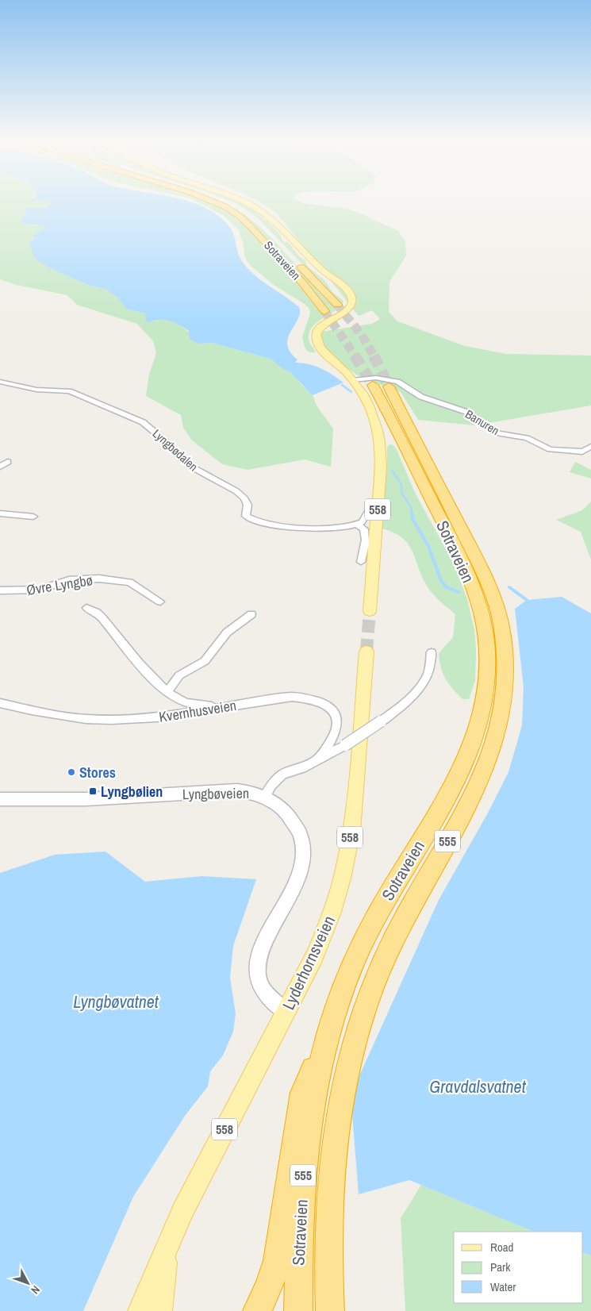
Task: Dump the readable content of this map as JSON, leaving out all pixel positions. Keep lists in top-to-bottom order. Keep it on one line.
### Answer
{"streets":{"highway":["Sotraveien","555"],"main road":["558","Lyderhornsveien"],"street":["Banuren","Lyngbødalen","Øvre Lyngbø","Kvernhusveien","Lyngbøveien"]},"crossings":[["Sotraveien","555"],["Banuren","558"],["Kvernhusveien","Lyngbøveien"],["Lyngbøveien","Lyderhornsveien"]],"water":["Lyngbøvatnet","Gravdalsvatnet"],"places":{"other":["Stores"],"transit":["Lyngbølien"]},"legend":["Road","Park","Water"],"north":"bottom right"}
